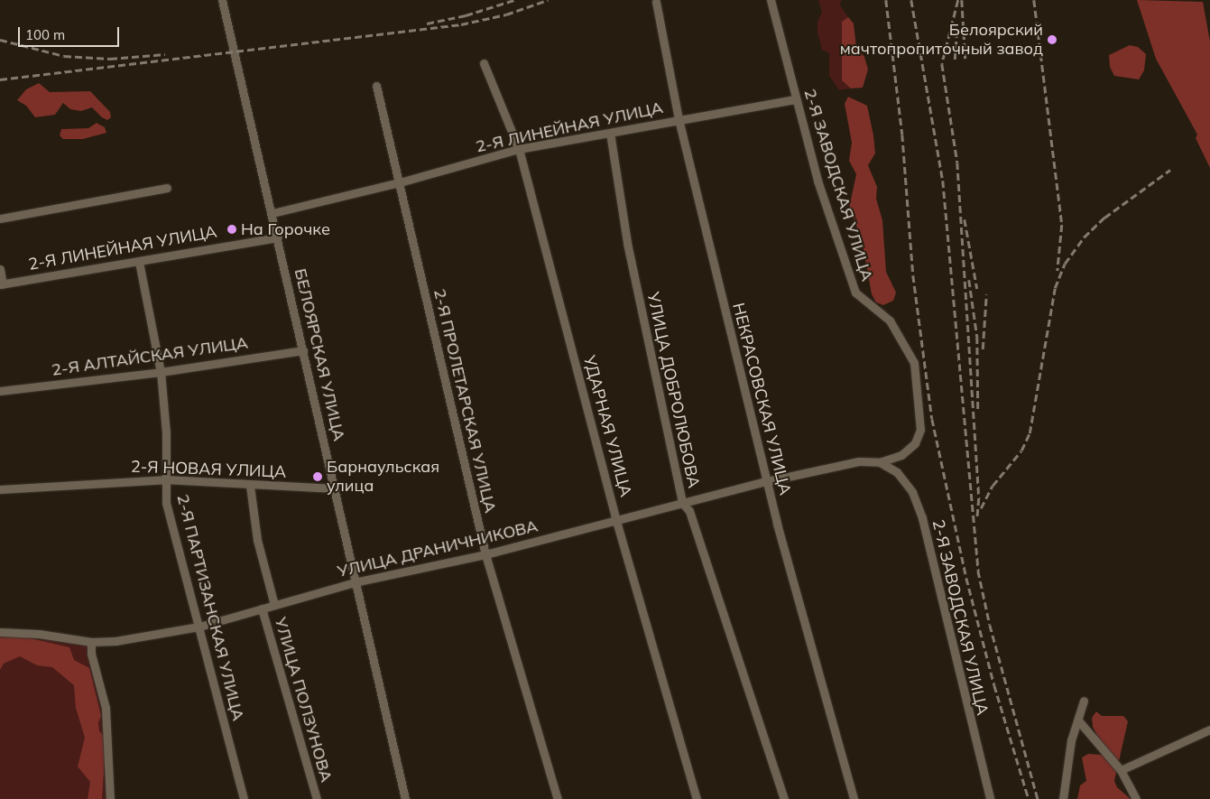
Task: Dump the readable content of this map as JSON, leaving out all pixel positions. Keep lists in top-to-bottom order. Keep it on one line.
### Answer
{"streets":{"street":["2-Я ЛИНЕЙНАЯ УЛИЦА","2-Я ЗАВОДСКАЯ УЛИЦА","БЕЛОЯРСКАЯ УЛИЦА","2-Я АЛТАЙСКАЯ УЛИЦА","УЛИЦА ДОБРОЛЮБОВА","НЕКРАСОВСКАЯ УЛИЦА","2-Я ПРОЛЕТАРСКАЯ УЛИЦА","УДАРНАЯ УЛИЦА","2-Я НОВАЯ УЛИЦА","УЛИЦА ДРАНИЧНИКОВА","2-Я ПАРТИЗАНСКАЯ УЛИЦА","УЛИЦА ПОЛЗУНОВА"]},"crossings":[["2-Я ЛИНЕЙНАЯ УЛИЦА","2-Я ЗАВОДСКАЯ УЛИЦА"],["2-Я ЛИНЕЙНАЯ УЛИЦА","БЕЛОЯРСКАЯ УЛИЦА"],["2-Я ЛИНЕЙНАЯ УЛИЦА","УЛИЦА ДОБРОЛЮБОВА"],["2-Я ЛИНЕЙНАЯ УЛИЦА","НЕКРАСОВСКАЯ УЛИЦА"],["2-Я ЛИНЕЙНАЯ УЛИЦА","2-Я ПРОЛЕТАРСКАЯ УЛИЦА"],["2-Я ЛИНЕЙНАЯ УЛИЦА","УДАРНАЯ УЛИЦА"],["2-Я ЛИНЕЙНАЯ УЛИЦА","2-Я ПАРТИЗАНСКАЯ УЛИЦА"],["2-Я ЗАВОДСКАЯ УЛИЦА","УЛИЦА ДРАНИЧНИКОВА"],["БЕЛОЯРСКАЯ УЛИЦА","2-Я АЛТАЙСКАЯ УЛИЦА"],["БЕЛОЯРСКАЯ УЛИЦА","2-Я НОВАЯ УЛИЦА"],["БЕЛОЯРСКАЯ УЛИЦА","УЛИЦА ДРАНИЧНИКОВА"],["2-Я АЛТАЙСКАЯ УЛИЦА","2-Я ПАРТИЗАНСКАЯ УЛИЦА"],["УЛИЦА ДОБРОЛЮБОВА","УЛИЦА ДРАНИЧНИКОВА"],["НЕКРАСОВСКАЯ УЛИЦА","УЛИЦА ДРАНИЧНИКОВА"],["2-Я ПРОЛЕТАРСКАЯ УЛИЦА","УЛИЦА ДРАНИЧНИКОВА"],["УДАРНАЯ УЛИЦА","УЛИЦА ДРАНИЧНИКОВА"],["2-Я НОВАЯ УЛИЦА","2-Я ПАРТИЗАНСКАЯ УЛИЦА"],["2-Я НОВАЯ УЛИЦА","УЛИЦА ПОЛЗУНОВА"],["УЛИЦА ДРАНИЧНИКОВА","2-Я ПАРТИЗАНСКАЯ УЛИЦА"],["УЛИЦА ДРАНИЧНИКОВА","УЛИЦА ПОЛЗУНОВА"]],"places":["Белоярский мачтопропиточный завод","На Горочке","Барнаульская улица"],"scale_bar":"100 m"}
